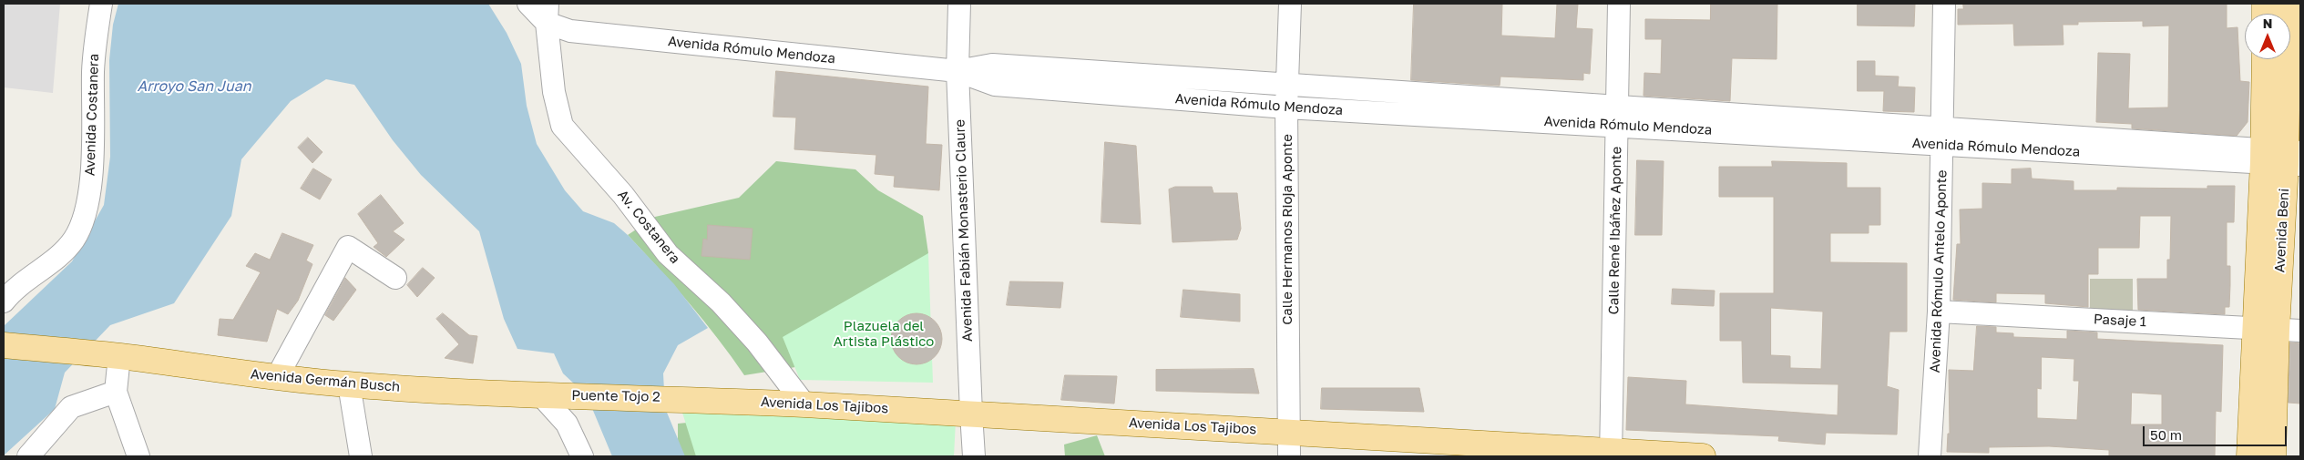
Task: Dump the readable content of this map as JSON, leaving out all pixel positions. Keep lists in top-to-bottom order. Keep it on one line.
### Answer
{"streets":{"main road":["Avenida Beni","Avenida Germán Busch","Puente Tojo 2","Avenida Los Tajibos"],"street":["Avenida Rómulo Mendoza","Avenida Costanera","Av. Costanera","Calle Hermanos Rioja Aponte","Avenida Fabián Monasterio Claure","Calle René Ibáñez Aponte","Avenida Rómulo Antelo Aponte","Pasaje 1"]},"crossings":[["Avenida Rómulo Mendoza","Av. Costanera"],["Avenida Rómulo Mendoza","Calle Hermanos Rioja Aponte"],["Avenida Rómulo Mendoza","Avenida Fabián Monasterio Claure"],["Avenida Rómulo Mendoza","Calle René Ibáñez Aponte"],["Avenida Rómulo Mendoza","Avenida Beni"],["Avenida Rómulo Mendoza","Avenida Rómulo Antelo Aponte"],["Av. Costanera","Avenida Los Tajibos"],["Calle Hermanos Rioja Aponte","Avenida Los Tajibos"],["Avenida Fabián Monasterio Claure","Avenida Los Tajibos"],["Calle René Ibáñez Aponte","Avenida Los Tajibos"],["Avenida Beni","Pasaje 1"],["Avenida Rómulo Antelo Aponte","Pasaje 1"],["Avenida Germán Busch","Puente Tojo 2"],["Puente Tojo 2","Avenida Los Tajibos"]],"water":["Arroyo San Juan"],"parks":["Plazuela del Artista Plástico"],"scale_bar":"50 m","north":"top"}
